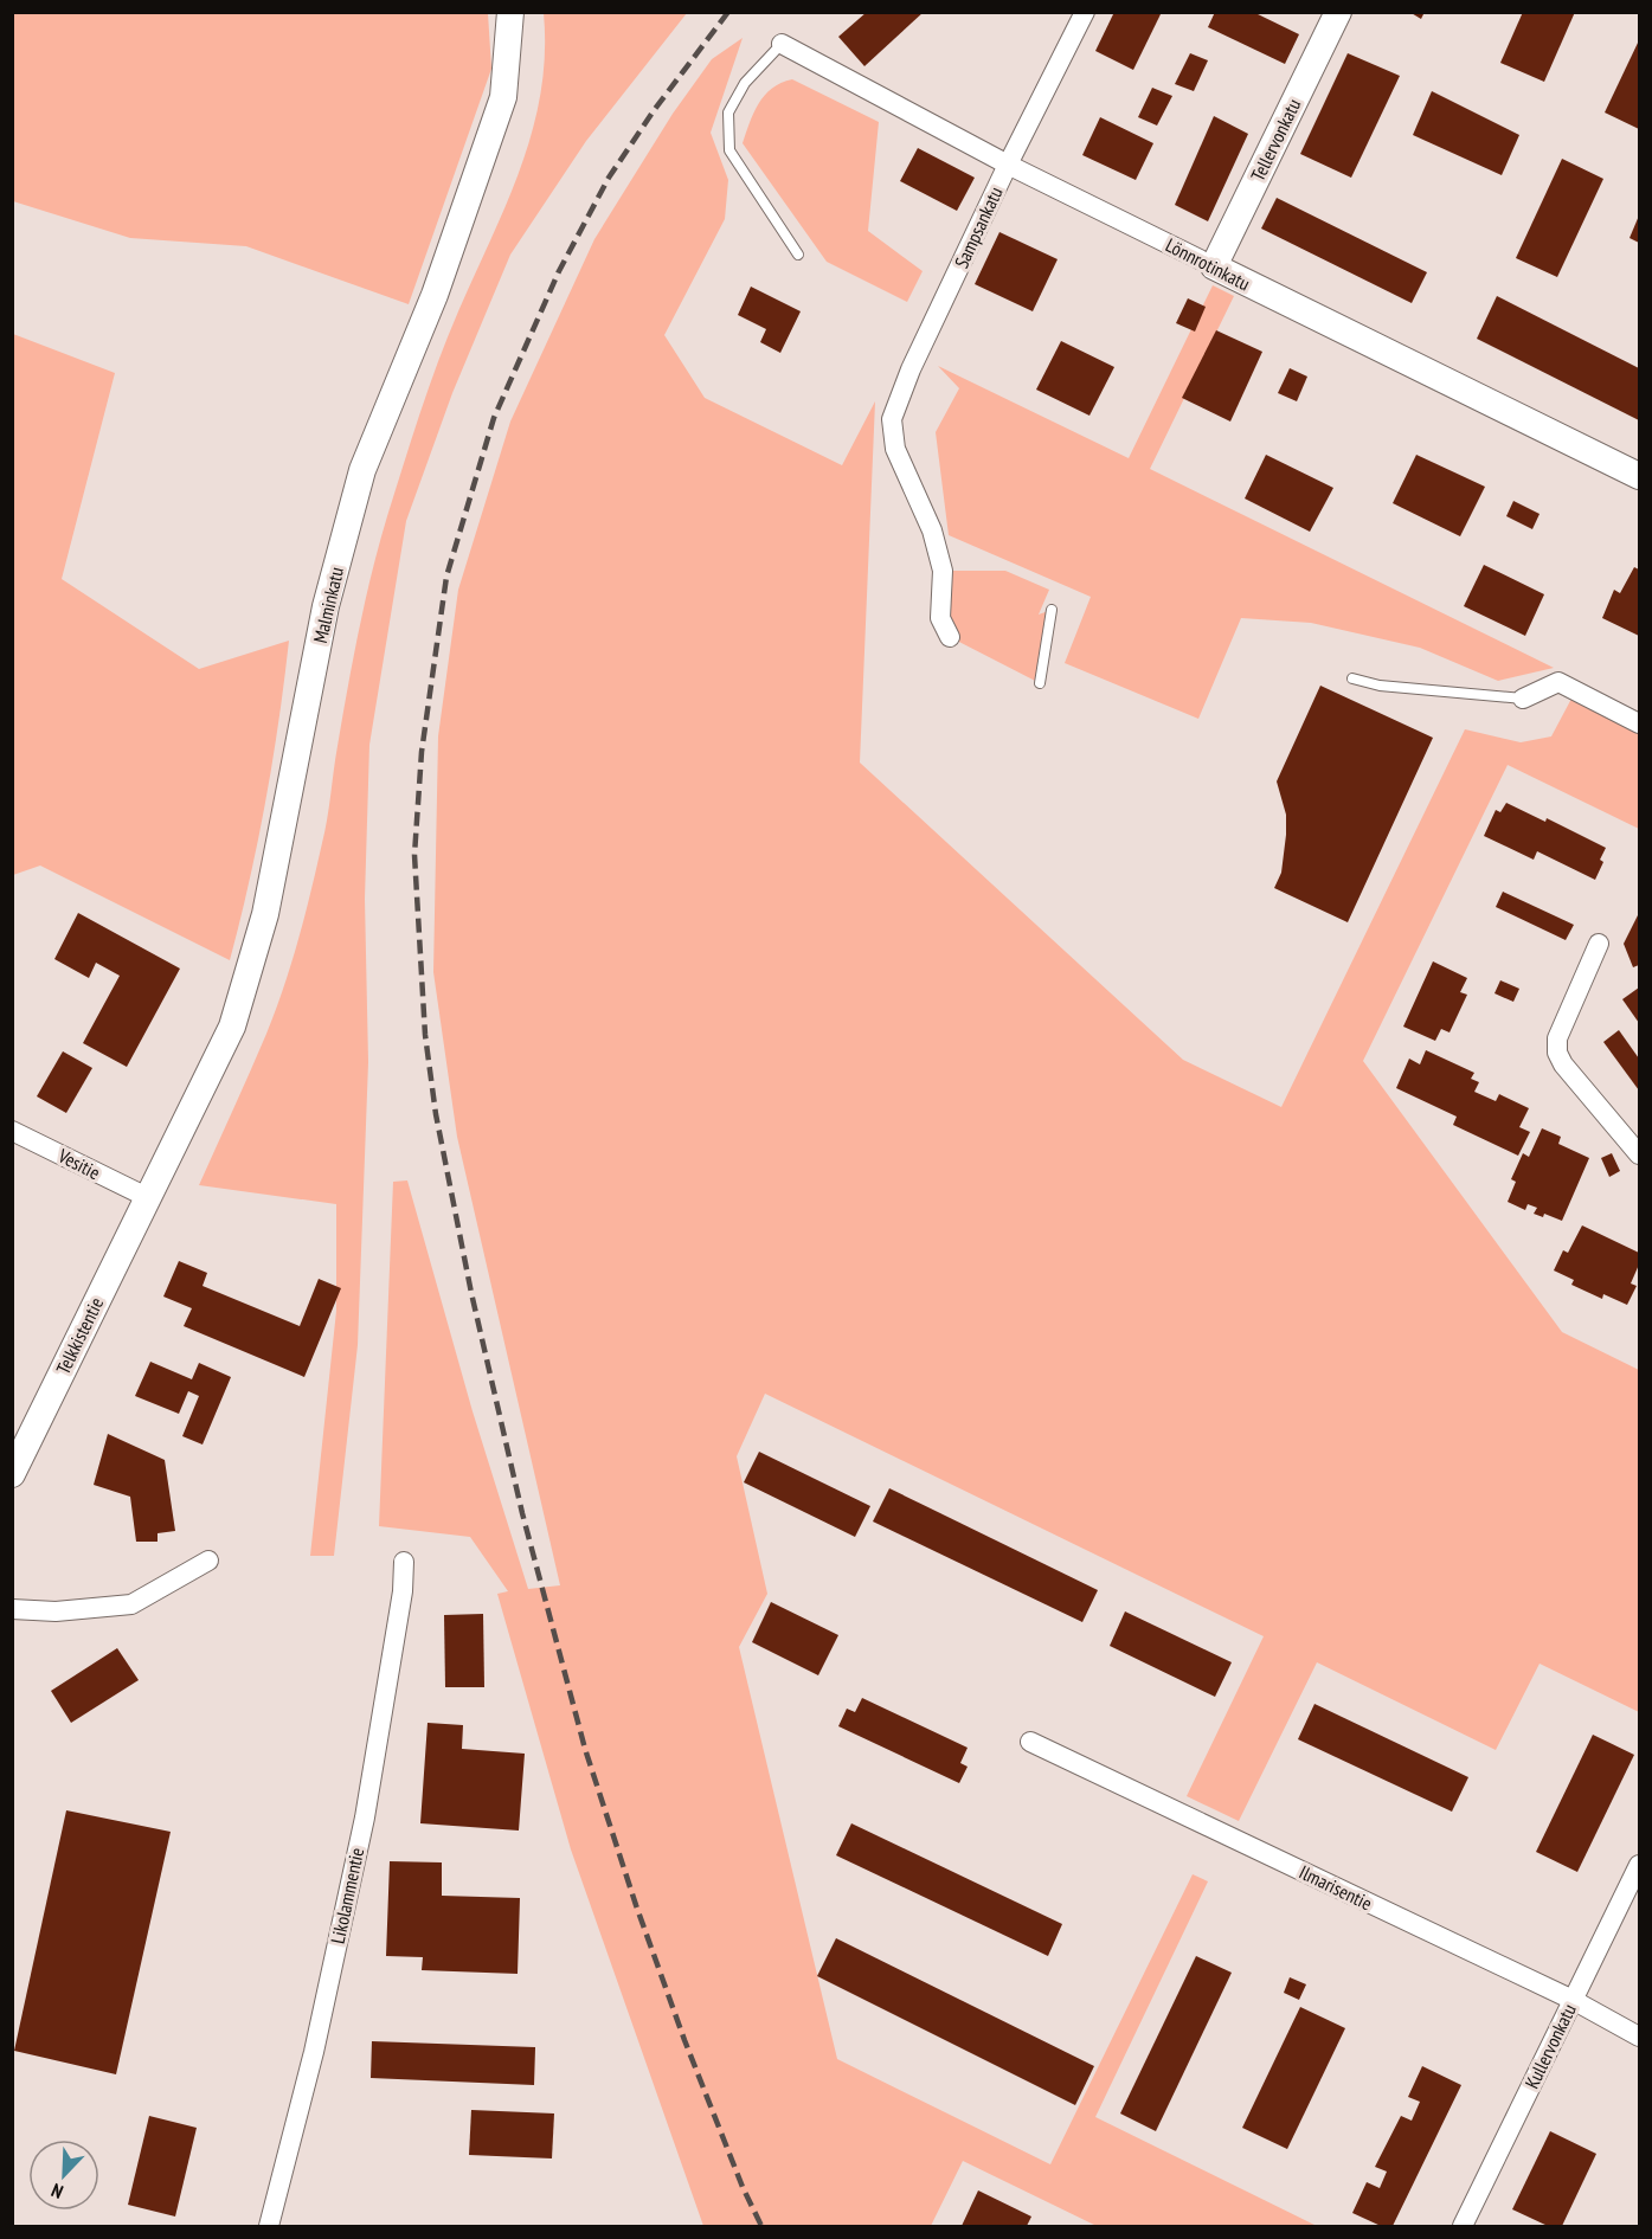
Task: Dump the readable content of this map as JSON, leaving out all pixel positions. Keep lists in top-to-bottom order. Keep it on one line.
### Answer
{"streets":{"street":["Tellervonkatu","Sampsankatu","Lönnrotinkatu","Malminkatu","Vesitie","Telkkistentie","Ilmarisentie","Likolammentie","Kullervonkatu"]},"crossings":[["Tellervonkatu","Lönnrotinkatu"],["Sampsankatu","Lönnrotinkatu"],["Malminkatu","Vesitie"],["Malminkatu","Telkkistentie"],["Vesitie","Telkkistentie"],["Ilmarisentie","Kullervonkatu"]],"north":"bottom left"}
